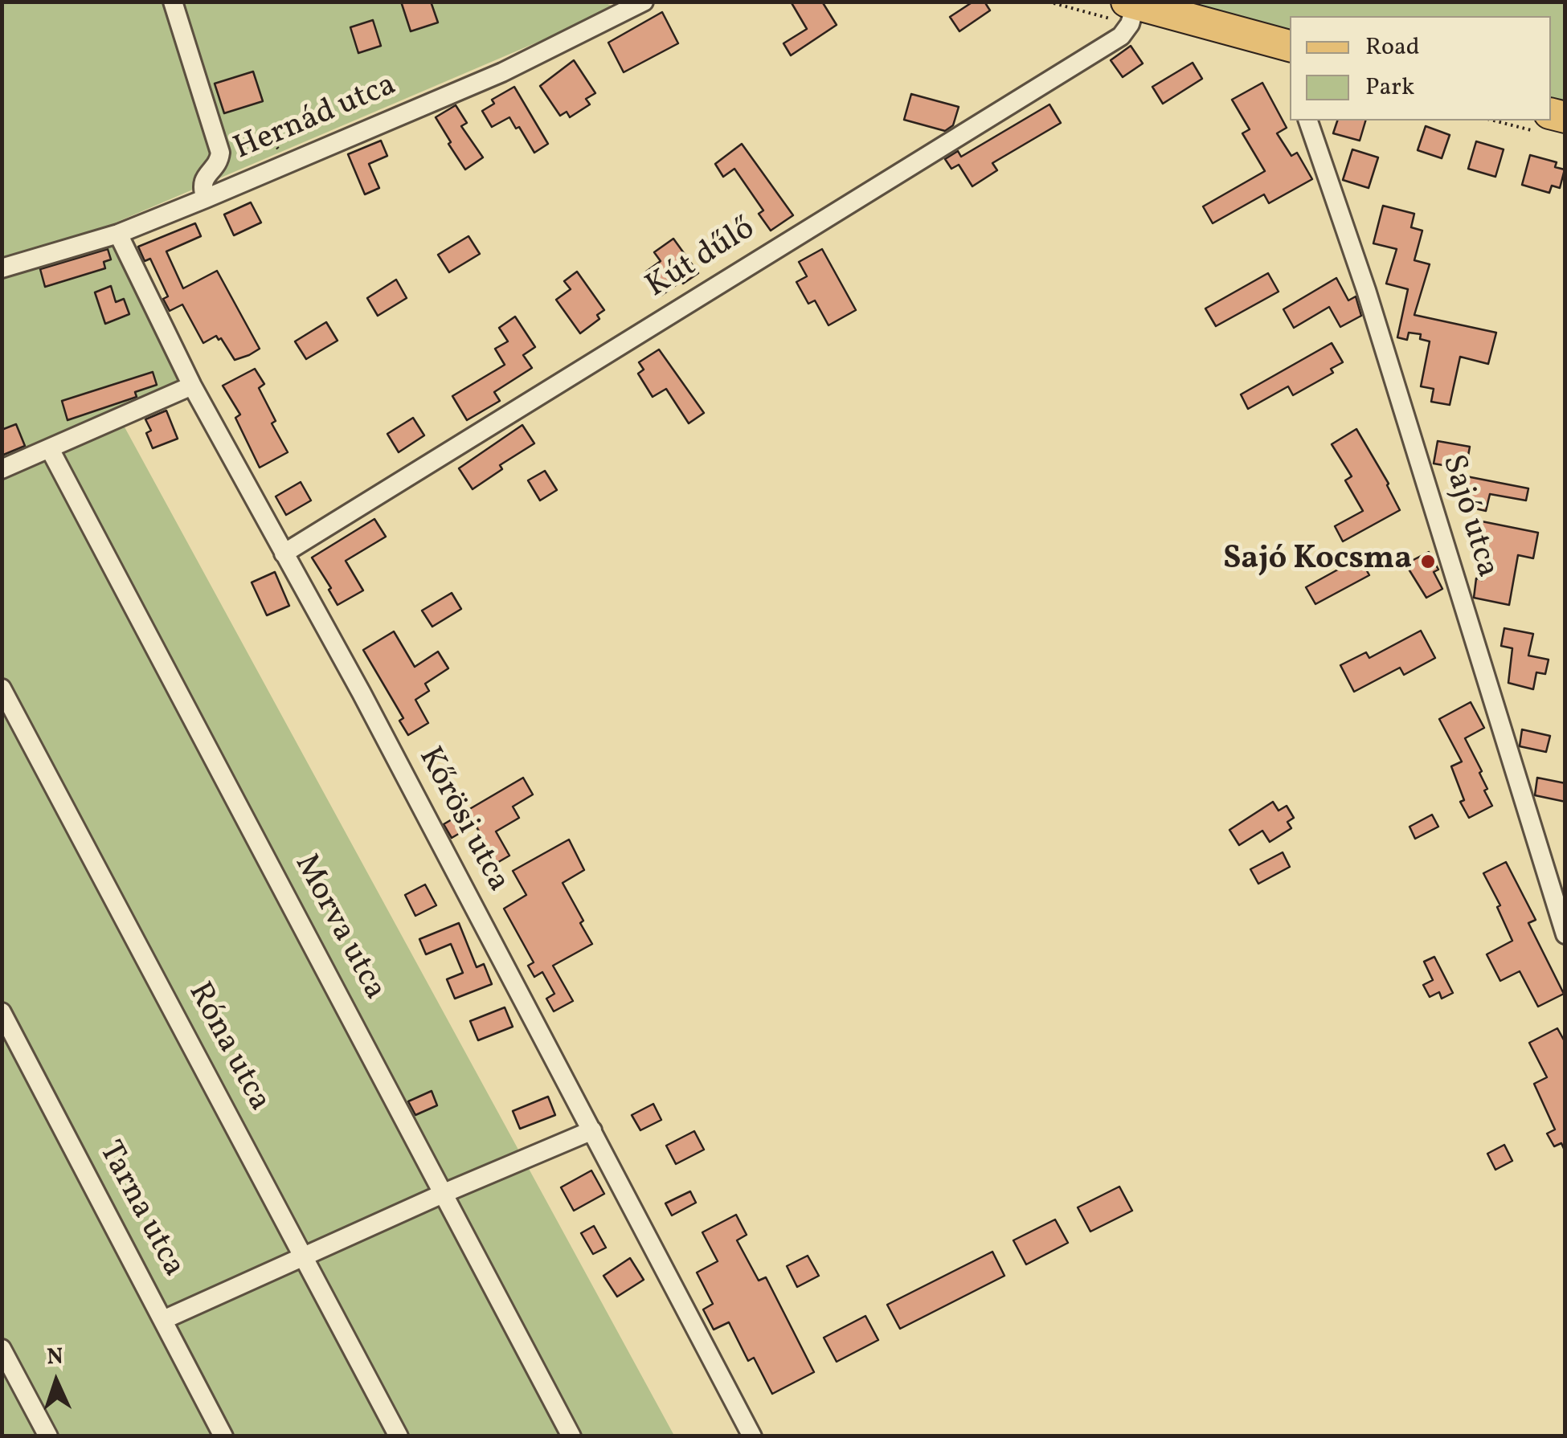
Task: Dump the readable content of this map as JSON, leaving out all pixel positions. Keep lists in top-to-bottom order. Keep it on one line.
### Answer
{"streets":{"street":["Hernád utca","Kút dűlő","Sajó utca","Kőrösi utca","Morva utca","Róna utca","Tarna utca"]},"crossings":[["Hernád utca","Kőrösi utca"],["Kút dűlő","Kőrösi utca"]],"places":["Sajó Kocsma"],"legend":["Road","Park"],"north":"top"}
